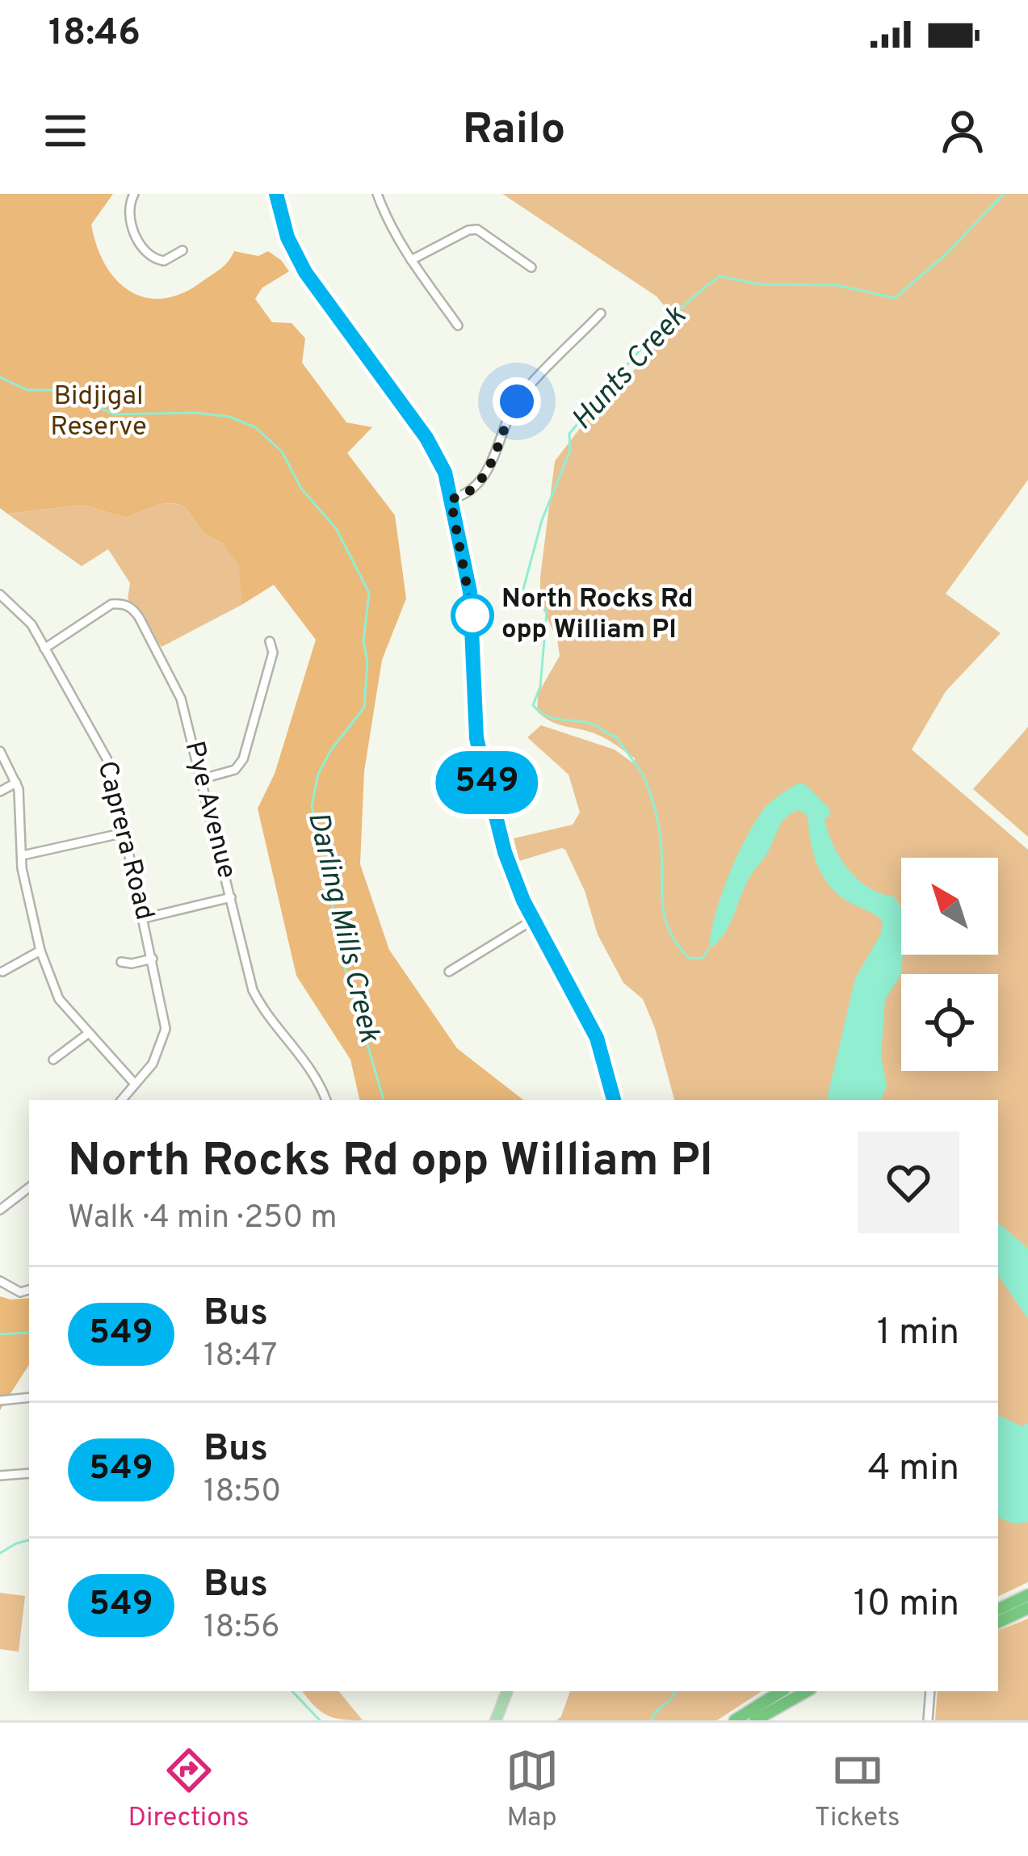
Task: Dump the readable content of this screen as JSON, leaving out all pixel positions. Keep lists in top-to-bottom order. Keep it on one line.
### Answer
{"streets":{"street":["Pye Avenue","Caprera Road"]},"crossings":[["Pye Avenue","Caprera Road"]],"water":["Hunts Creek","Darling Mills Creek"],"parks":["Bidjigal Reserve"],"places":["North Rocks Rd opp William Pl"],"lines":["bus line 549"],"north":"top left","page":{"status":"18:46","header":"Railo","on_map":"549","heading":["North Rocks Rd opp William Pl","Walk · 4 min · 250 m"],"list":[{"mark":"549","name":"Bus","note":"18:47","value":"1 min"},{"mark":"549","name":"Bus","note":"18:50","value":"4 min"},{"mark":"549","name":"Bus","note":"18:56","value":"10 min"}],"tabs":["Directions","Map","Tickets"]}}
